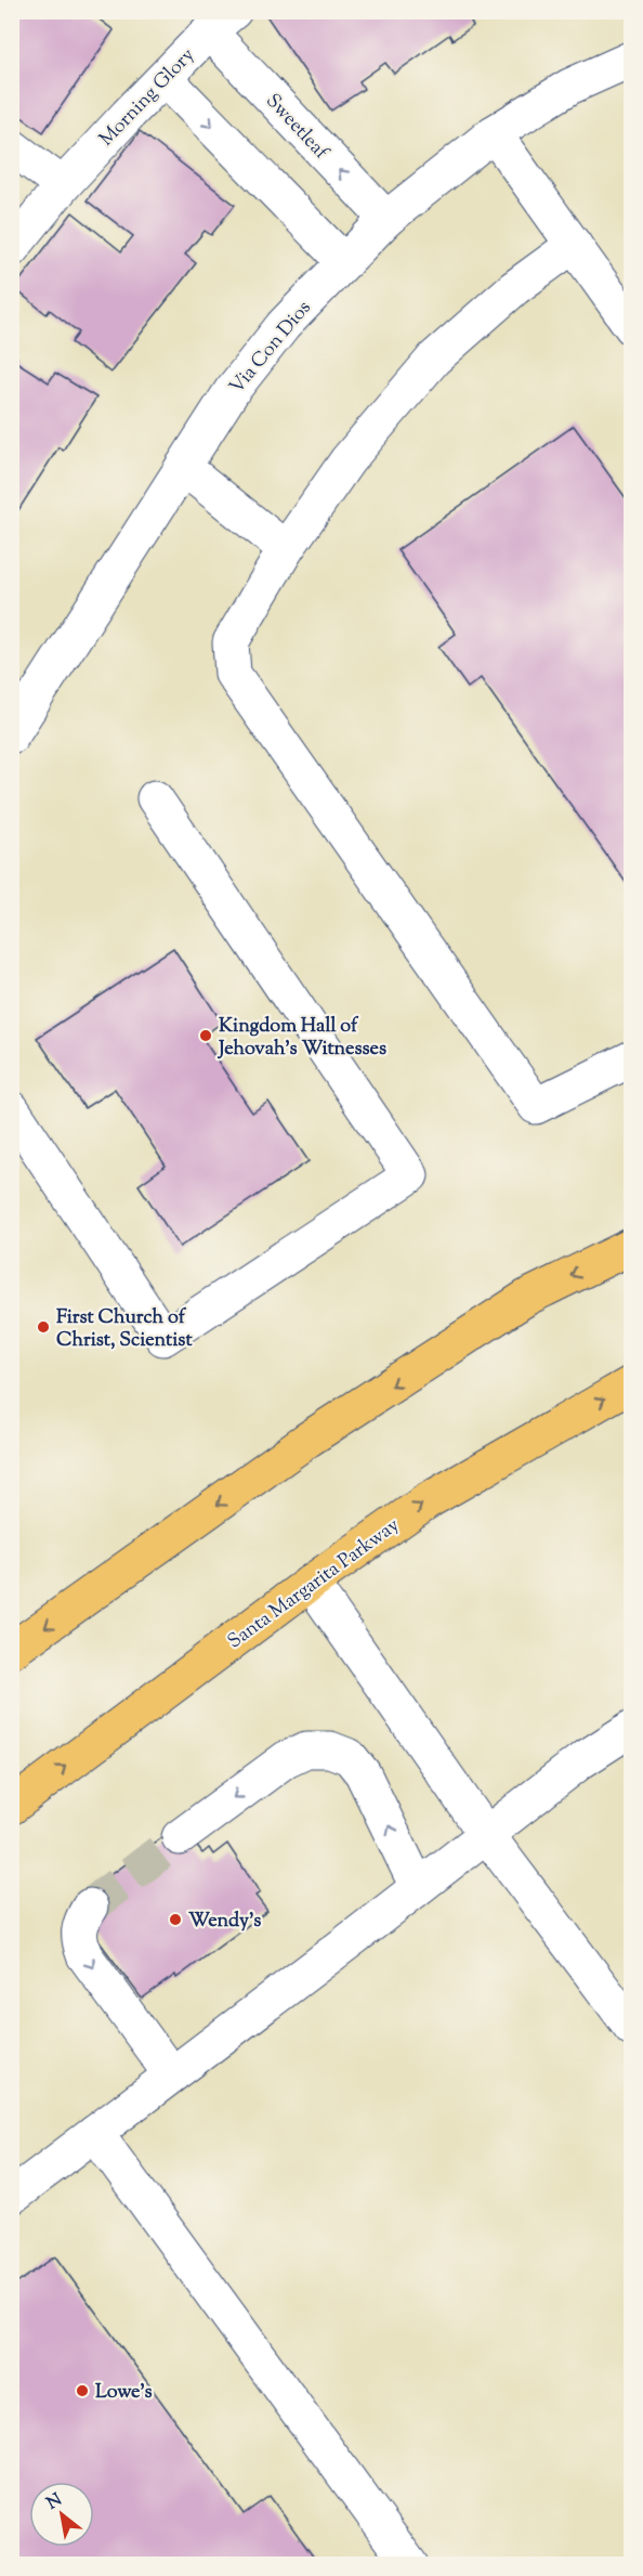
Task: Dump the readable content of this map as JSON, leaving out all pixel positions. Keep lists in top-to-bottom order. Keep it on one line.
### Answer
{"streets":{"main road":["Santa Margarita Parkway"],"street":["Morning Glory","Sweetleaf","Via Con Dios"]},"crossings":[["Morning Glory","Sweetleaf"],["Sweetleaf","Via Con Dios"]],"places":["Kingdom Hall of Jehovah's Witnesses","First Church of Christ, Scientist","Wendy's","Lowe's"],"north":"top left"}
